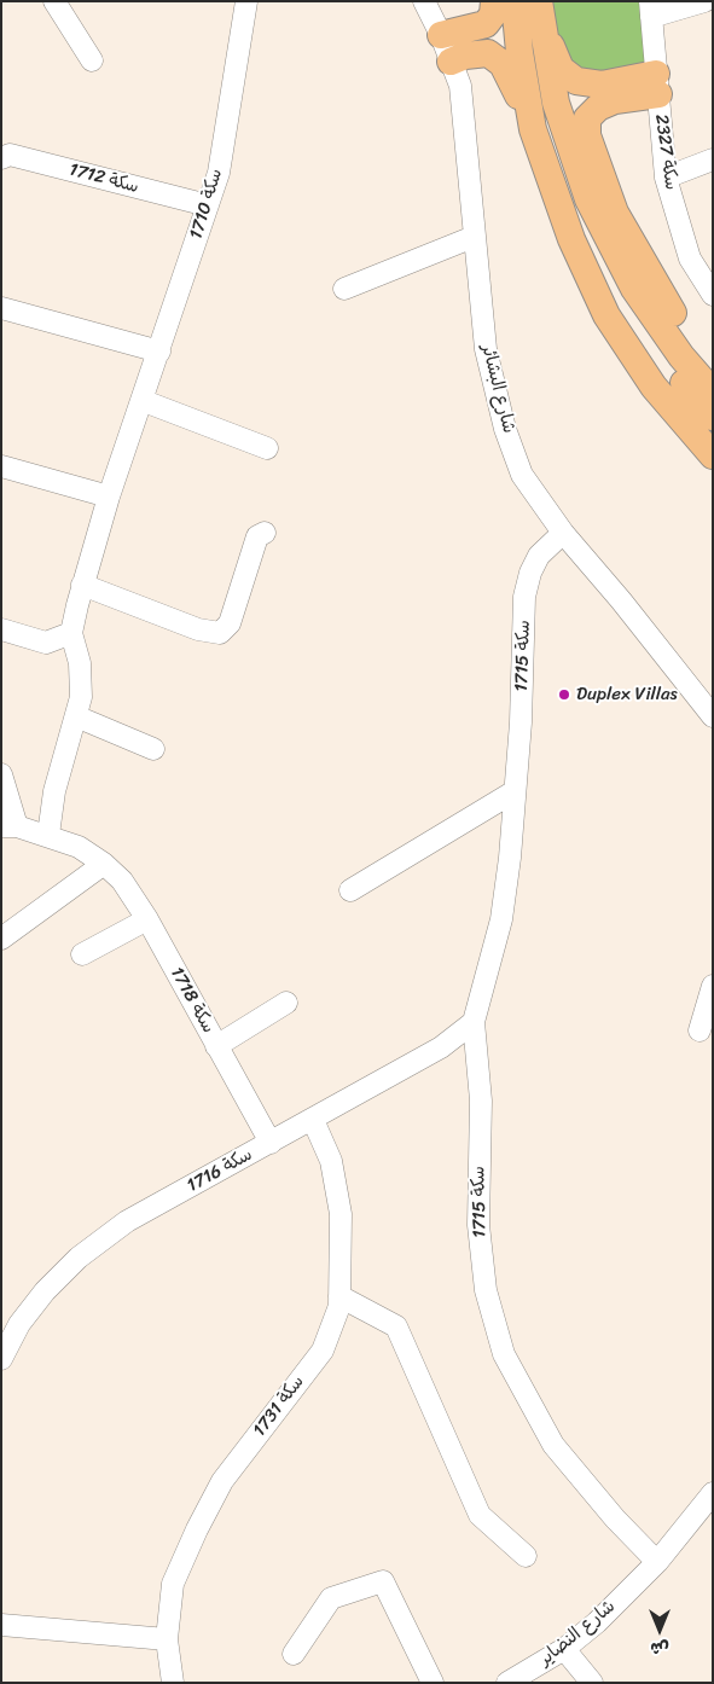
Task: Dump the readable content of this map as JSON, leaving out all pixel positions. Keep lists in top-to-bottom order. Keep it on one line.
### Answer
{"streets":{"street":["سكة 2327","سكة 1712","سكة 1710","شارع البشائر","سكة 1715","سكة 1718","سكة 1716","سكة 1731","شارع النضاير"]},"crossings":[["سكة 1712","سكة 1710"],["سكة 1710","سكة 1718"],["شارع البشائر","سكة 1715"],["سكة 1715","سكة 1716"],["سكة 1715","شارع النضاير"],["سكة 1718","سكة 1716"],["سكة 1716","سكة 1731"]],"places":["Duplex Villas"],"north":"bottom"}
